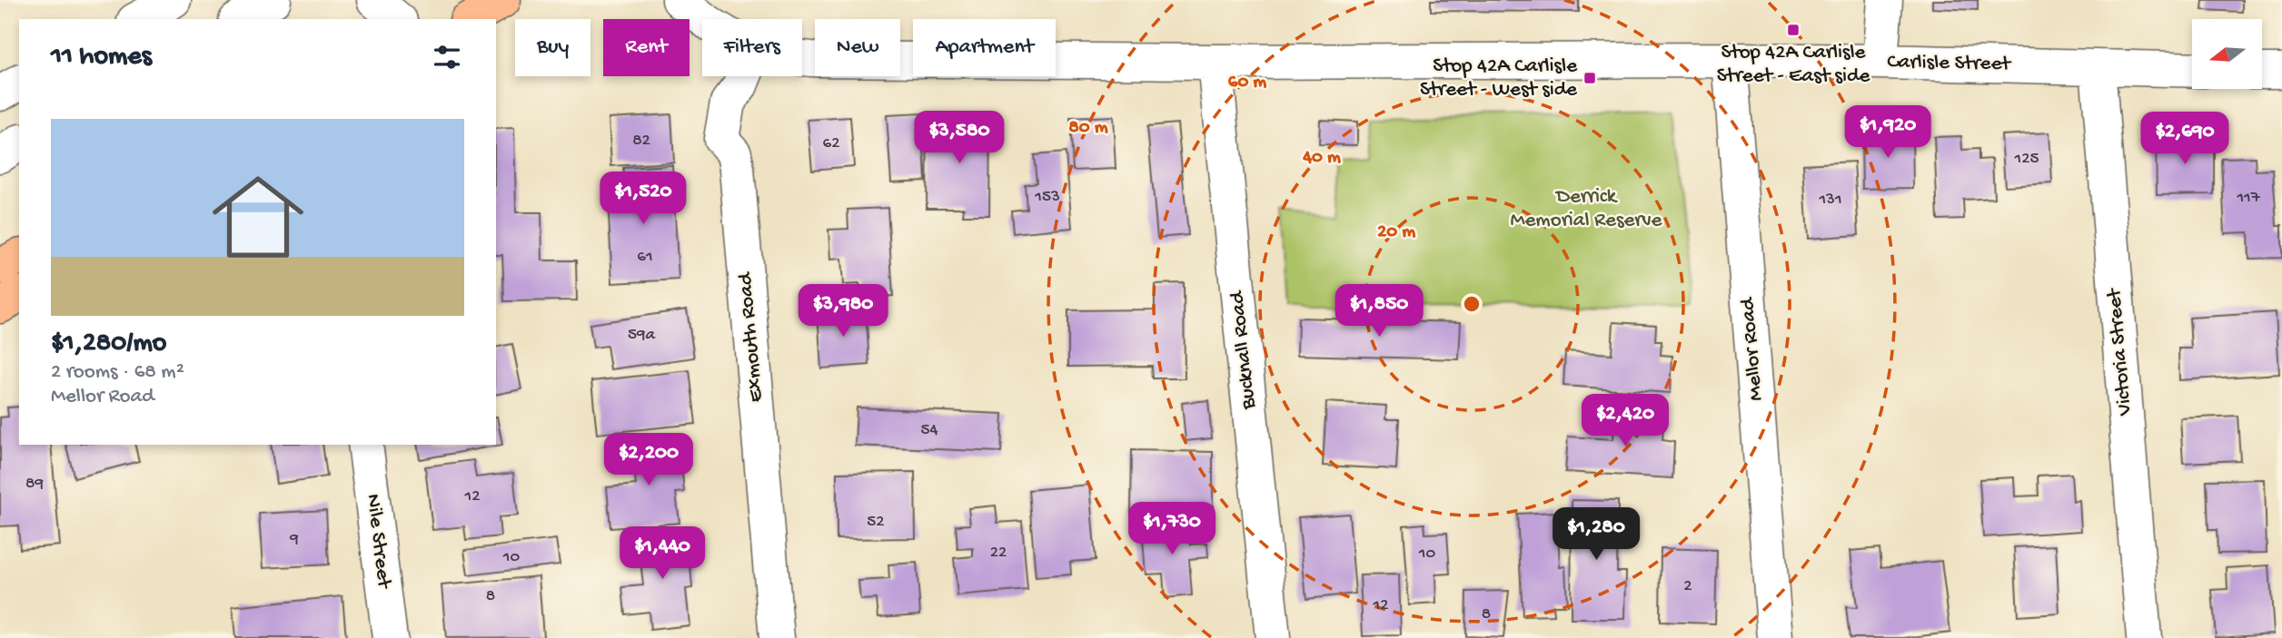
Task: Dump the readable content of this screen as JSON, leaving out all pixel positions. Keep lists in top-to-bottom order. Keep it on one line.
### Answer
{"streets":{"street":["Carlisle Street","Exmouth Road","Mellor Road","Bucknall Road","Victoria Street","Nile Street"]},"crossings":[["Carlisle Street","Mellor Road"],["Carlisle Street","Bucknall Road"],["Carlisle Street","Victoria Street"]],"parks":["Derrick Memorial Reserve"],"places":{"transit":["Stop 42A Carlisle Street - East side","Stop 42A Carlisle Street - West side"]},"house_numbers":["82","62","125","153","117","131","61","59a","54","89","12","52","9","22","10","10","2","8","12","8"],"north":"left","page":{"chip":["Buy","Rent","Filters","New","Apartment"],"heading":"11 homes","list":[{"name":"$1,280/mo","note":"2 rooms · 68 m² · Mellor Road"}],"price":["$1,920","$3,580","$2,690","$1,520","$3,980","$1,850","$2,420","$2,200","$1,730","$1,280","$1,440"]},"rings":["60 m","80 m","40 m","20 m"]}
